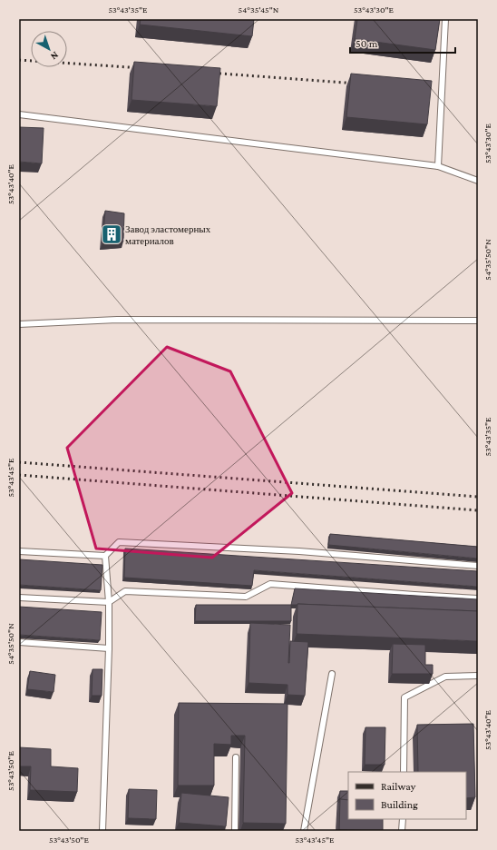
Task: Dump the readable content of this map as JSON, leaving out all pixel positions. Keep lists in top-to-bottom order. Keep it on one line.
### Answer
{"places":{"building":["Завод эластомерных материалов"]},"legend":["Railway","Building"],"scale_bar":"50 m","north":"bottom right","coordinates":["53°43'35\"E","54°35'45\"N","53°43'30\"E","53°43'40\"E","54°35'50\"N","53°43'45\"E","53°43'50\"E"]}
